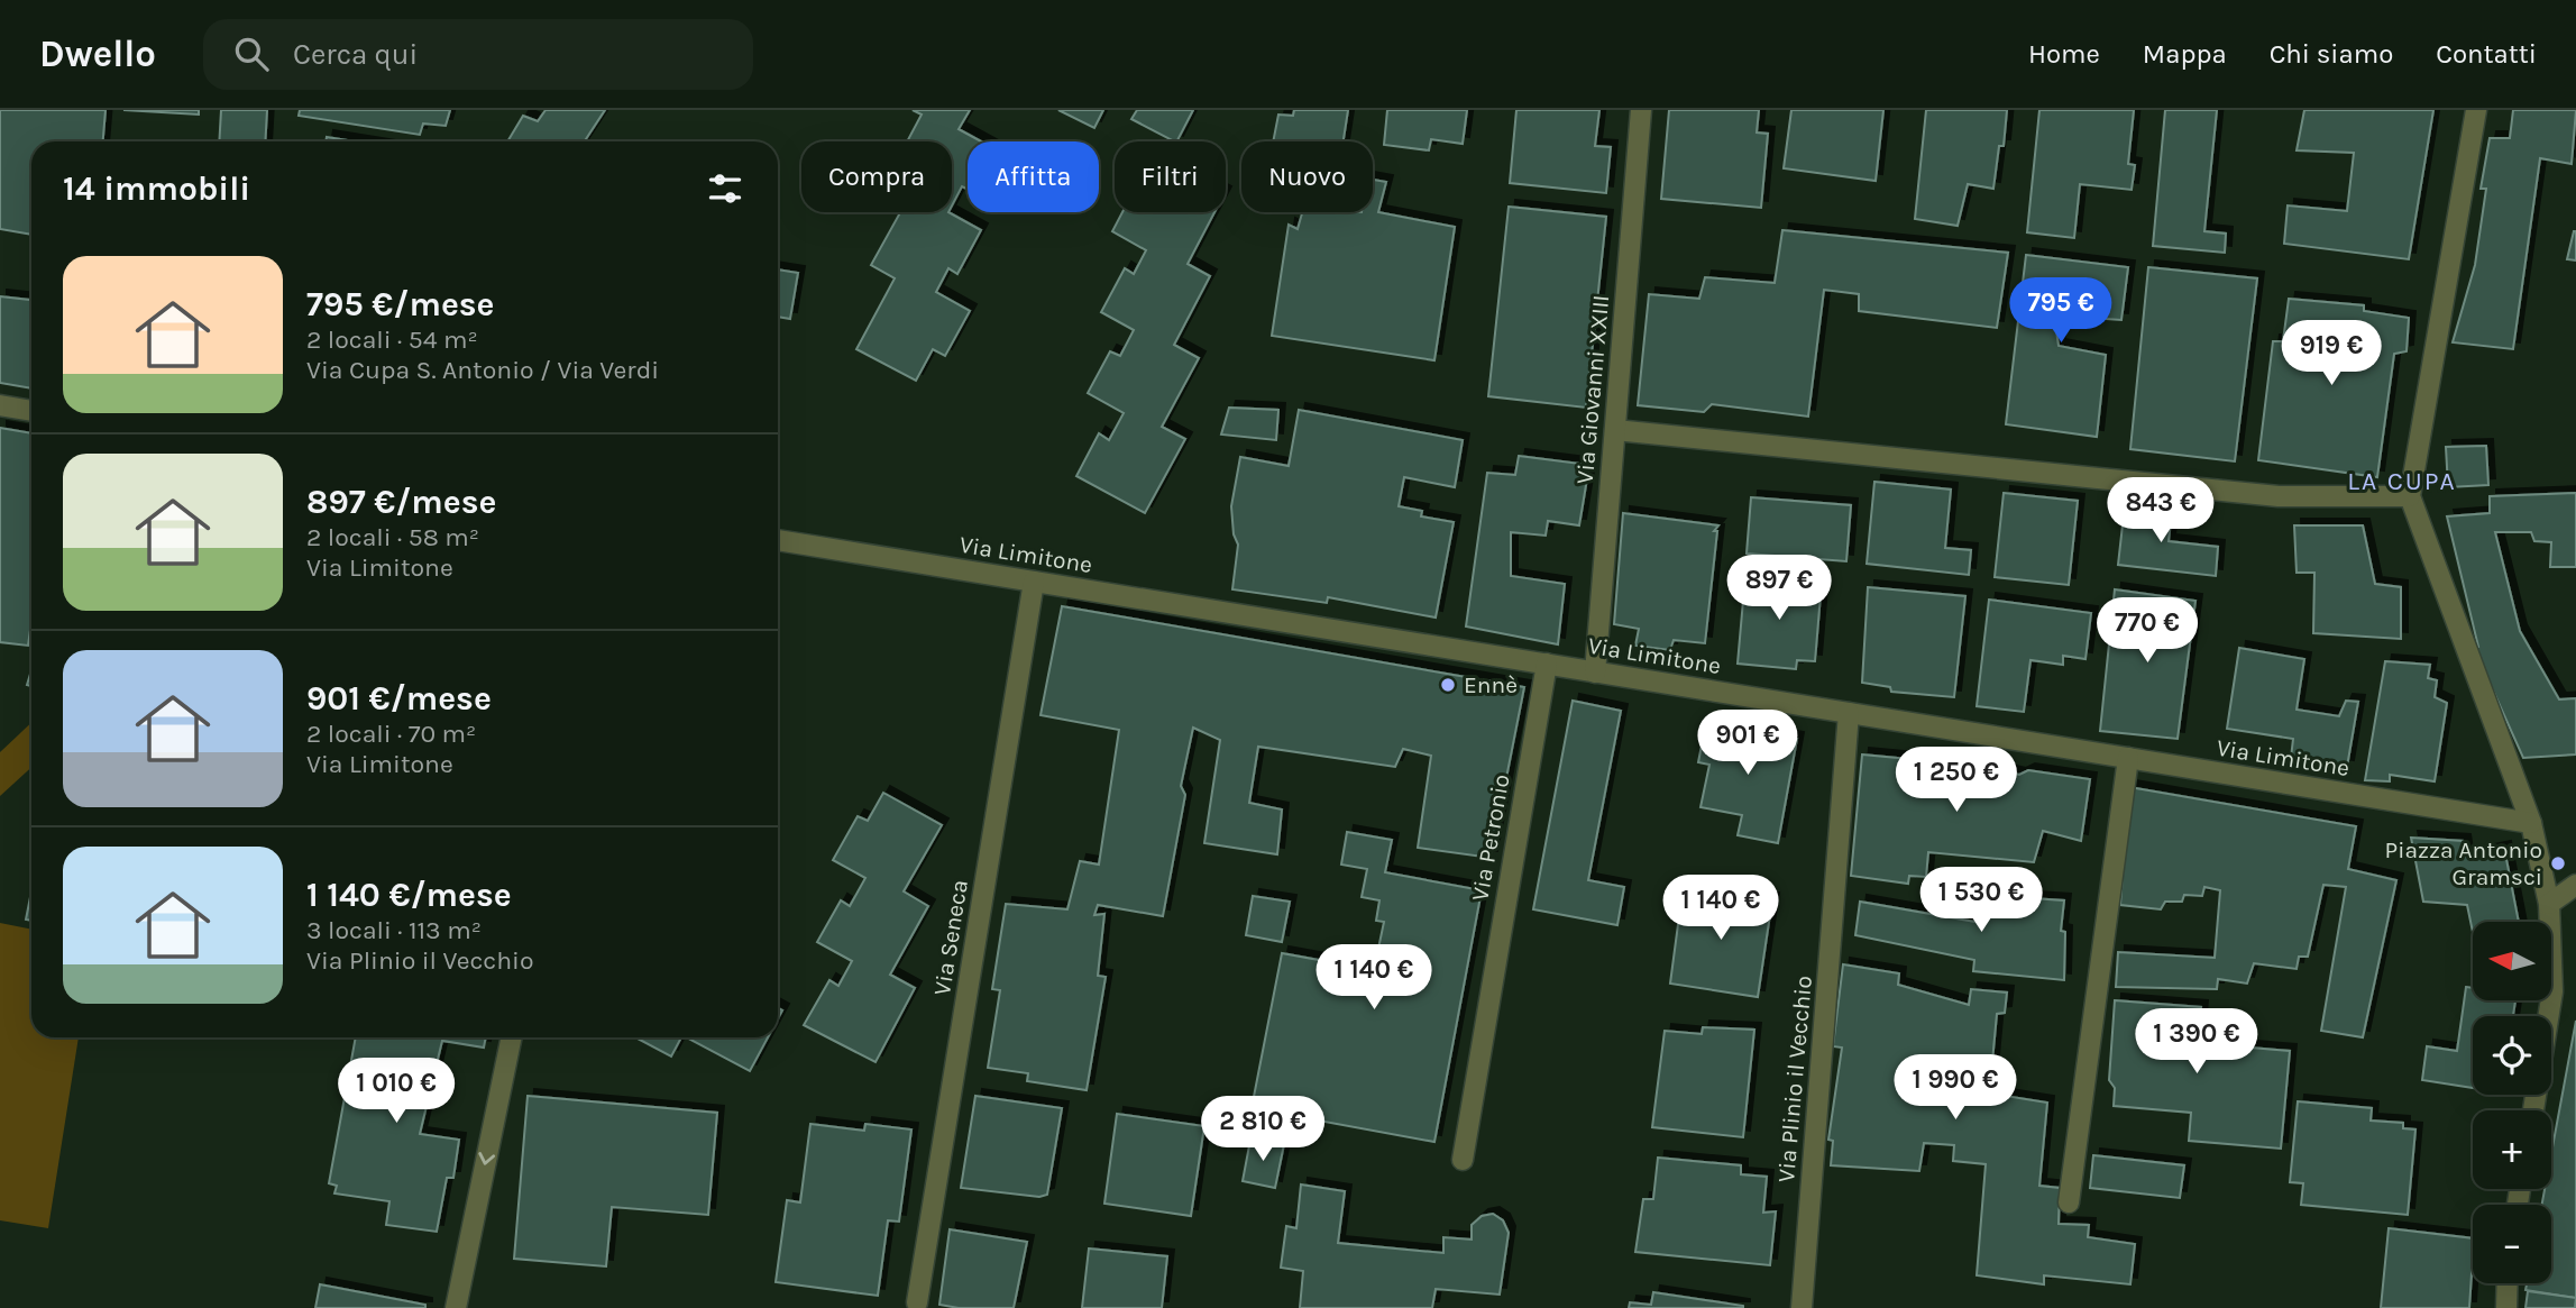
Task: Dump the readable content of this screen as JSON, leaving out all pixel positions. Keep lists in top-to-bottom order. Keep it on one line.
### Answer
{"streets":{"street":["Via Giovanni XXIII","Via Limitone","Via Petronio","Via Seneca","Via Plinio il Vecchio"]},"crossings":[["Via Giovanni XXIII","Via Limitone"],["Via Limitone","Via Petronio"],["Via Limitone","Via Seneca"],["Via Limitone","Via Plinio il Vecchio"]],"districts":["LA CUPA"],"places":["Ennè","Piazza Antonio Gramsci"],"north":"left","page":{"header":"Dwello","search":"Cerca qui","nav":["Home","Mappa","Chi siamo","Contatti"],"chip":["Compra","Affitta","Filtri","Nuovo"],"heading":"14 immobili","list":[{"name":"795 €/mese","note":"2 locali · 54 m² · Via Cupa S. Antonio / Via Verdi"},{"name":"897 €/mese","note":"2 locali · 58 m² · Via Limitone"},{"name":"901 €/mese","note":"2 locali · 70 m² · Via Limitone"},{"name":"1 140 €/mese","note":"3 locali · 113 m² · Via Plinio il Vecchio"}],"price":["795 €","919 €","843 €","897 €","770 €","901 €","1 250 €","1 530 €","1 140 €","1 140 €","1 390 €","1 990 €","1 010 €","2 810 €"],"map_buttons":["+","−"]}}
